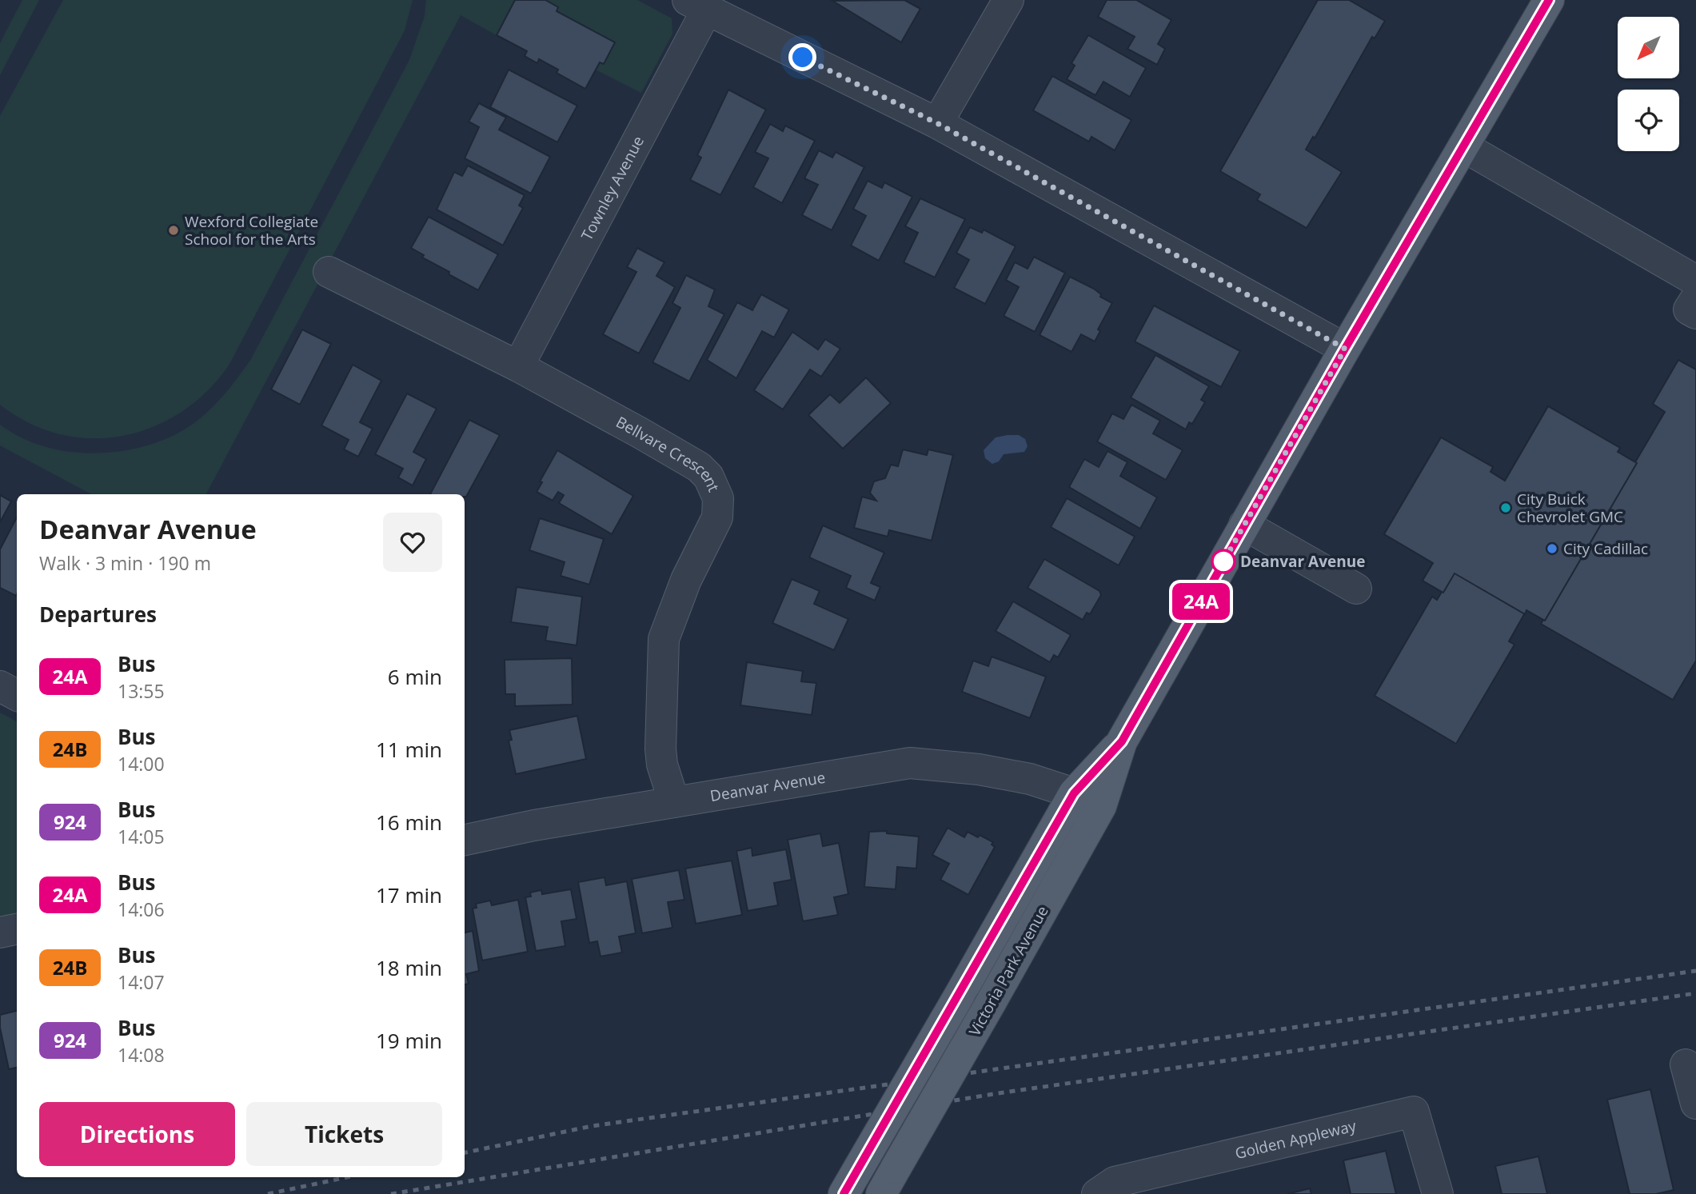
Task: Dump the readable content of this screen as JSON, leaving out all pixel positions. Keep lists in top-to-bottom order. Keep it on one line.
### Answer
{"streets":{"main road":["Victoria Park Avenue"],"street":["Townley Avenue","Bellvare Crescent","Deanvar Avenue","Golden Appleway"]},"crossings":[["Townley Avenue","Bellvare Crescent"],["Bellvare Crescent","Deanvar Avenue"],["Deanvar Avenue","Victoria Park Avenue"]],"places":["Wexford Collegiate School for the Arts","City Buick Chevrolet GMC","City Cadillac","Deanvar Avenue"],"lines":["bus line 24A"],"north":"bottom left","page":{"on_map":"24A","heading":[["Deanvar Avenue","Walk · 3 min · 190 m"],"Departures"],"list":[{"mark":"24A","name":"Bus","note":"13:55","value":"6 min"},{"mark":"24B","name":"Bus","note":"14:00","value":"11 min"},{"mark":"924","name":"Bus","note":"14:05","value":"16 min"},{"mark":"24A","name":"Bus","note":"14:06","value":"17 min"},{"mark":"24B","name":"Bus","note":"14:07","value":"18 min"},{"mark":"924","name":"Bus","note":"14:08","value":"19 min"}],"buttons":["Directions","Tickets"]}}
